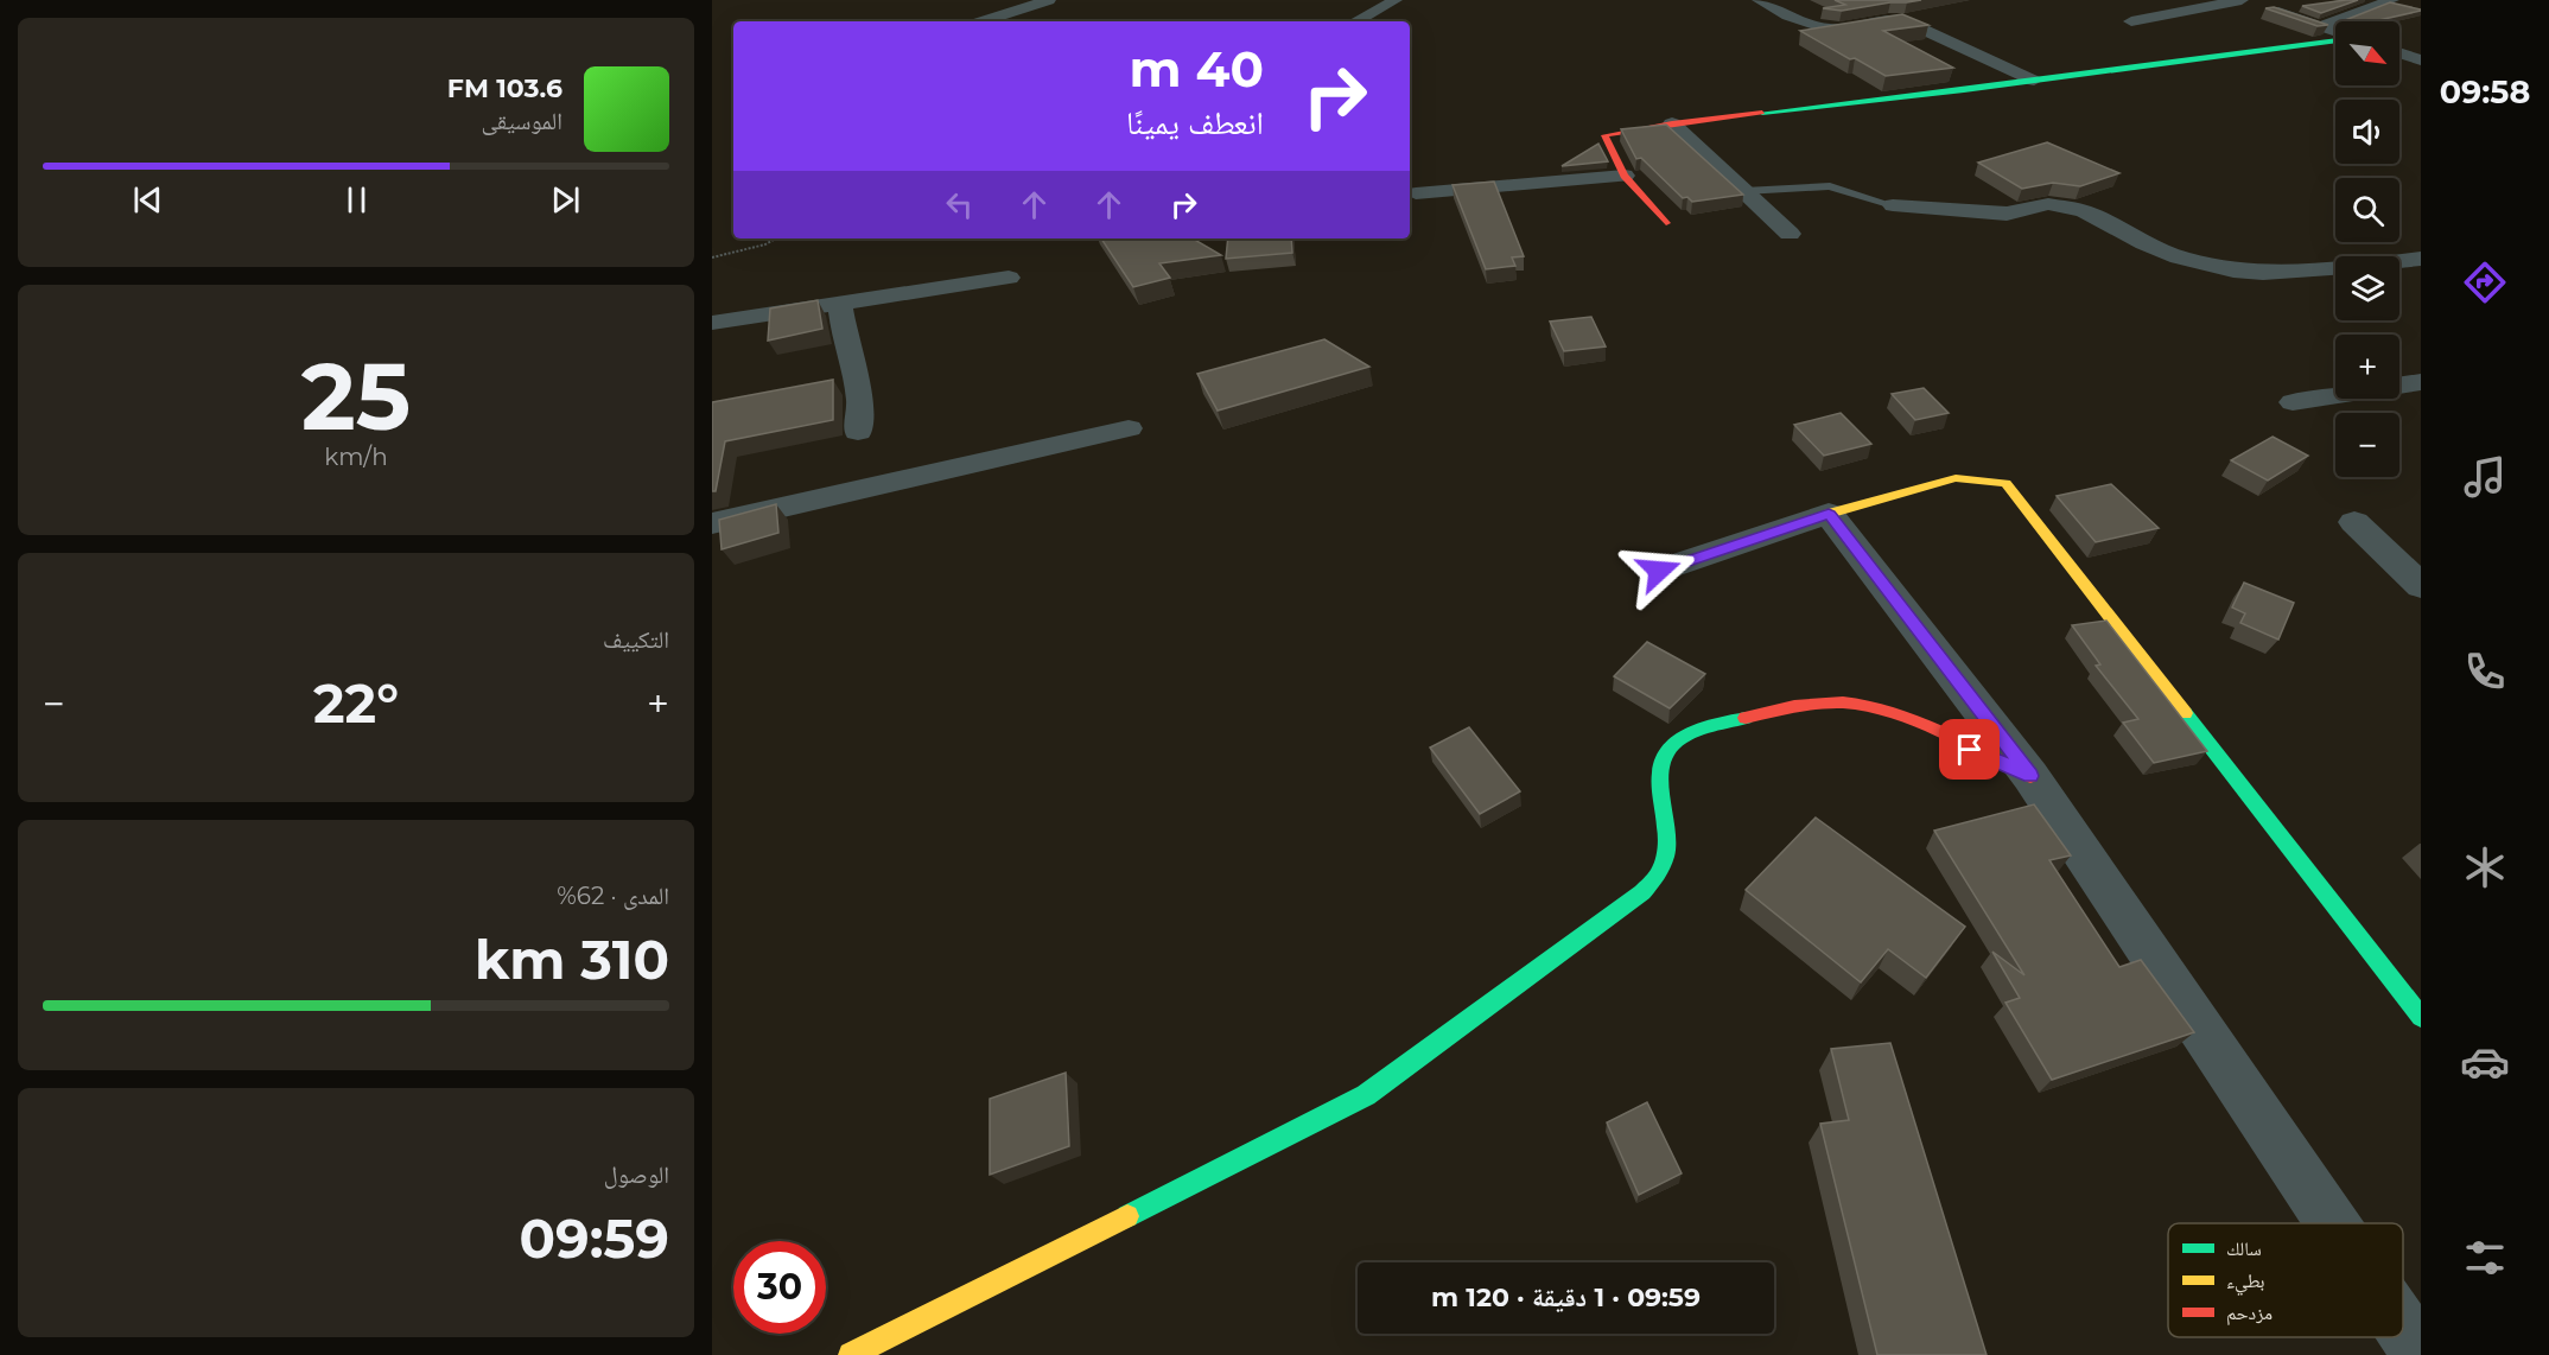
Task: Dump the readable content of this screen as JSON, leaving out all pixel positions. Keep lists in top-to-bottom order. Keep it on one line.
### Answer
{"legend":["سالك","بطيء","مزدحم"],"north":"bottom right","page":{"tabs":"09:58","map_buttons":["+","−"],"turn":["40 m","انعطف يمينًا"],"song":["103.6 FM","الموسيقى"],"tile":[["25","km/h"],"التكييف",["المدى · 62%","310 km"],["الوصول","09:59"]],"heat":["−","22°","+"],"limit":"30","trip":"09:59 · 1 دقيقة · 120 m"}}
